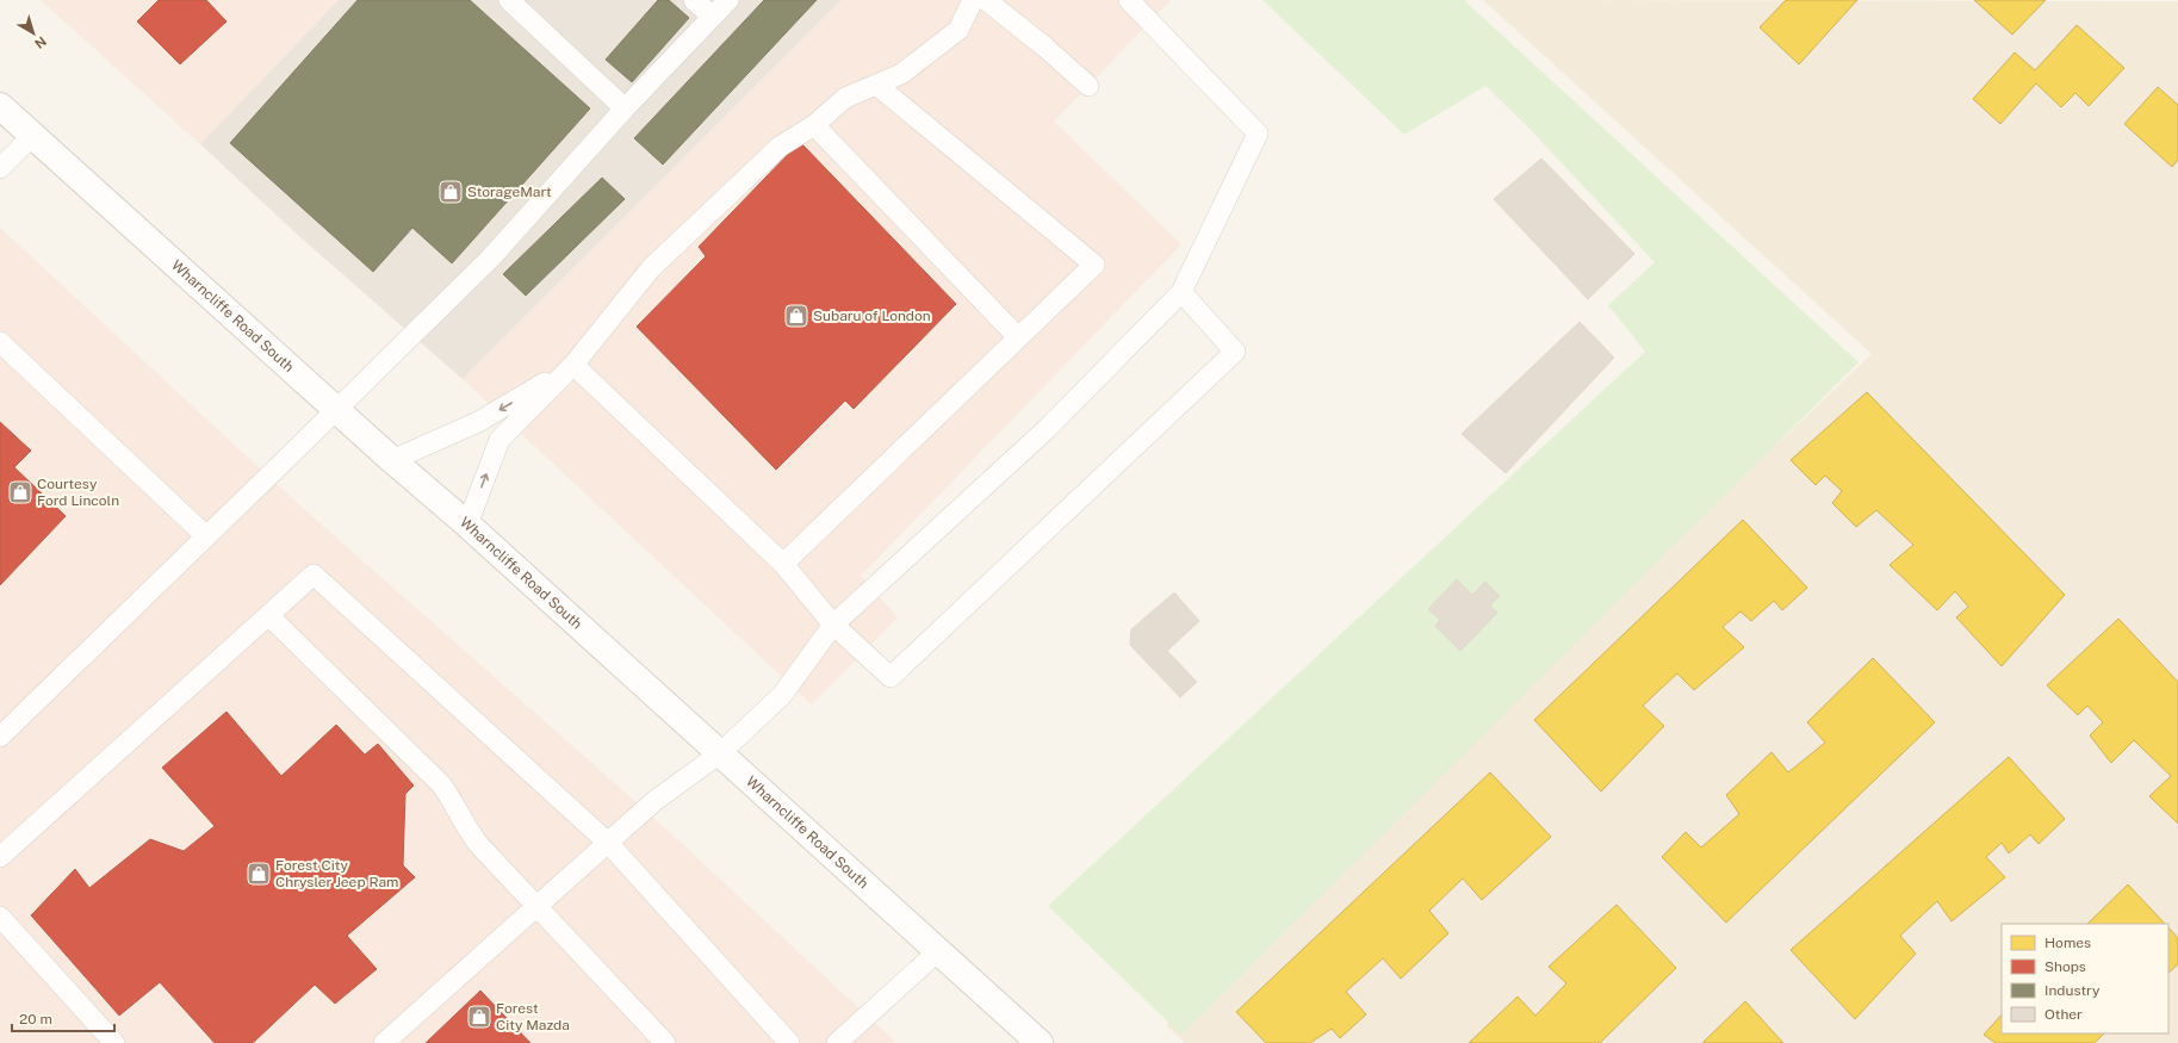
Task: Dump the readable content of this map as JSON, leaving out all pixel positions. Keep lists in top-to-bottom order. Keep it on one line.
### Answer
{"streets":{"main road":["Wharncliffe Road South"]},"places":{"shop":["StorageMart","Subaru of London","Courtesy Ford Lincoln","Forest City Chrysler Jeep Ram","Forest City Mazda"]},"legend":["Homes","Shops","Industry","Other"],"scale_bar":"20 m","north":"bottom right"}
